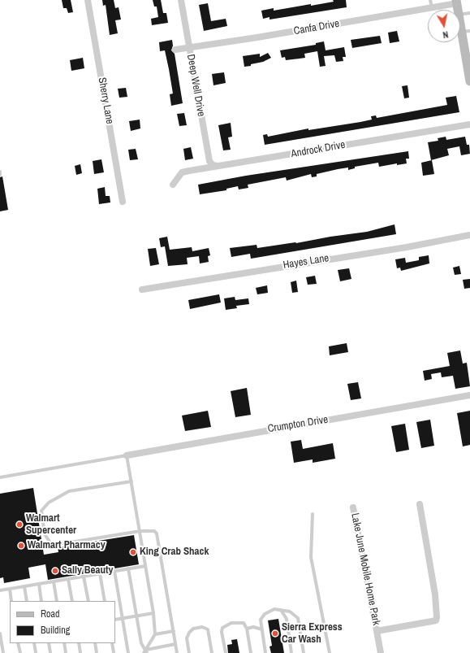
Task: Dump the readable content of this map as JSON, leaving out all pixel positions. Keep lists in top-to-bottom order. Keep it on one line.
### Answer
{"streets":{"street":["Canfa Drive","Deep Well Drive","Sherry Lane","Androck Drive","Hayes Lane","Crumpton Drive","Lake June Mobile Home Park"]},"crossings":[["Canfa Drive","Deep Well Drive"],["Deep Well Drive","Androck Drive"]],"places":["Walmart Supercenter","Walmart Pharmacy","King Crab Shack","Sally Beauty","Sierra Express Car Wash"],"legend":["Road","Building"],"north":"bottom"}
